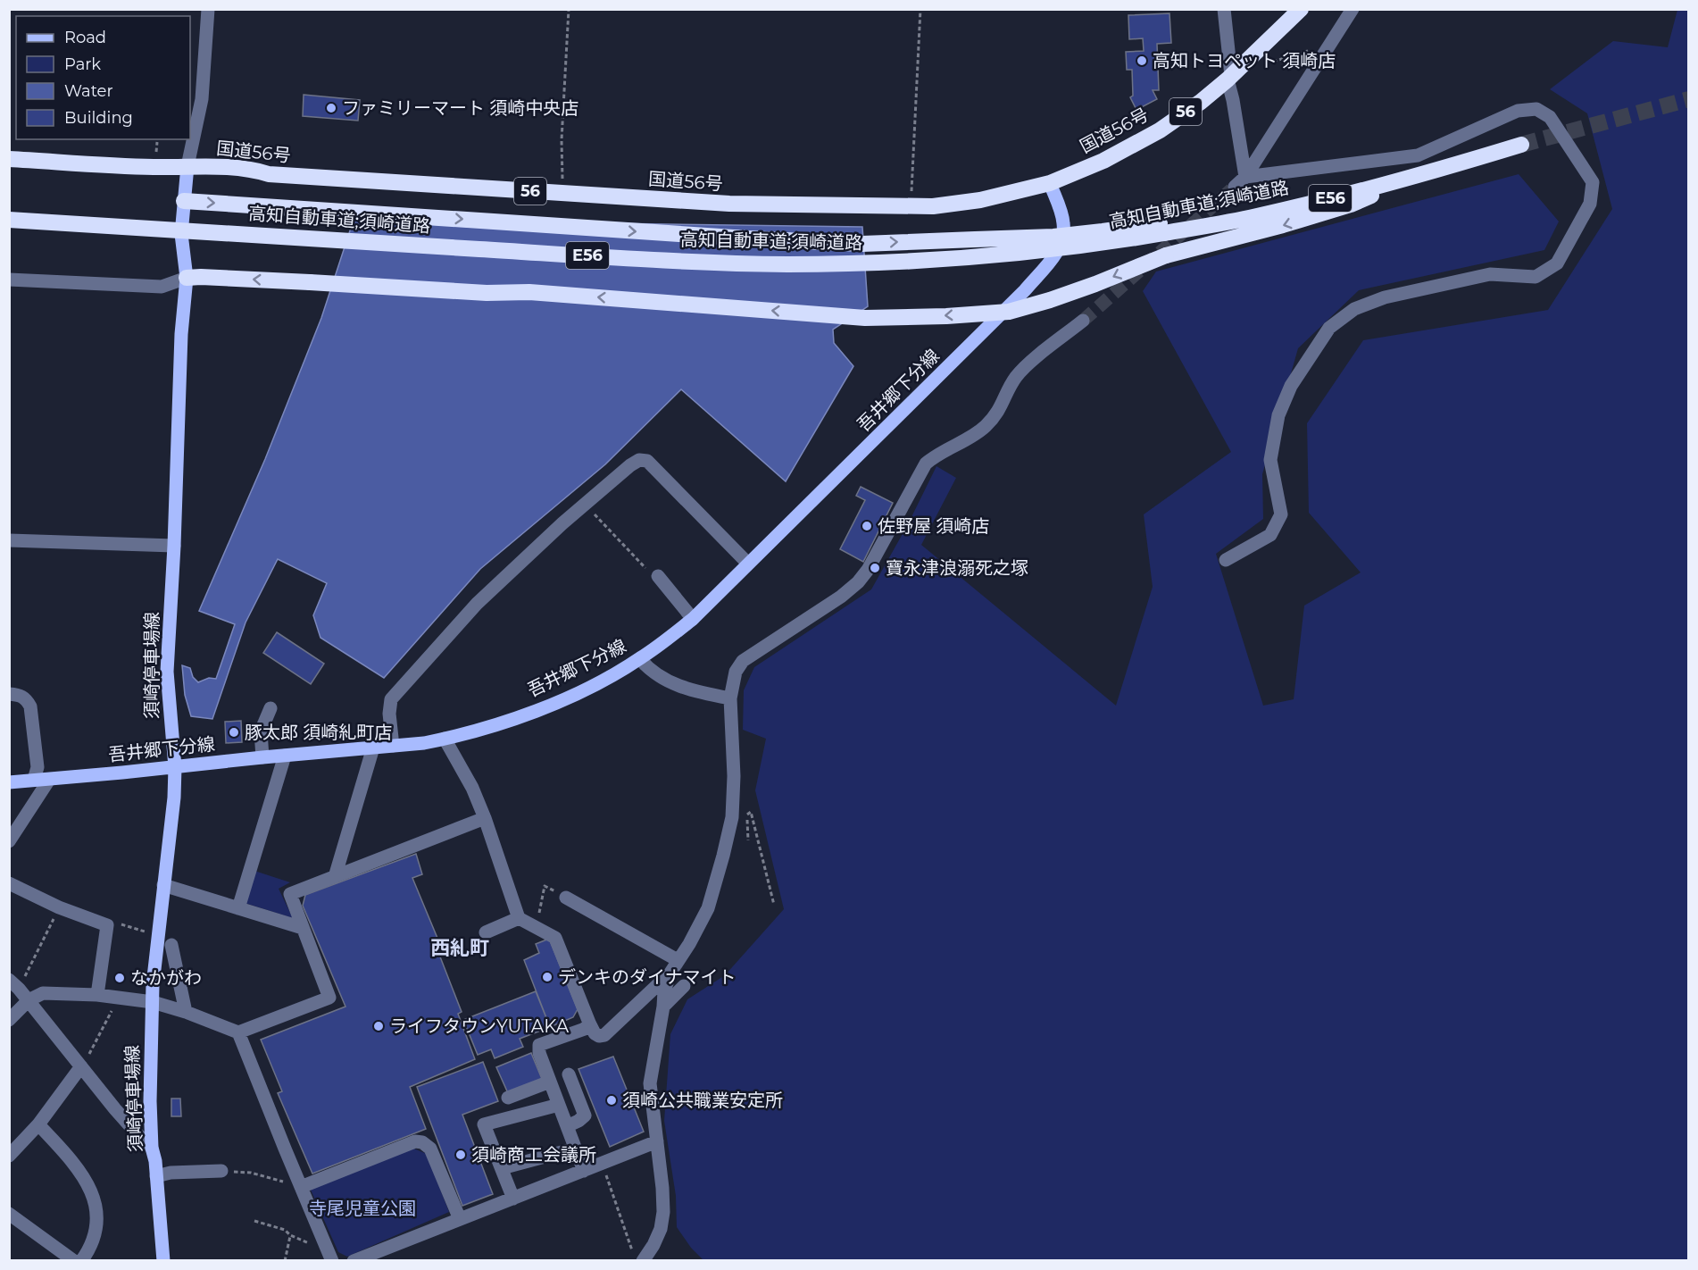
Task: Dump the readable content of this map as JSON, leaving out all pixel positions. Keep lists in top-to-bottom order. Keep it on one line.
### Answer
{"streets":{"highway":["56","国道56号","E56","高知自動車道;須崎道路"],"main road":["吾井郷下分線","須崎停車場線"]},"crossings":[["国道56号","吾井郷下分線"],["国道56号","須崎停車場線"],["吾井郷下分線","須崎停車場線"]],"districts":["西糺町"],"parks":["寺尾児童公園"],"places":["高知トヨペット 須崎店","ファミリーマート 須崎中央店","佐野屋 須崎店","寶永津浪溺死之塚","豚太郎 須崎糺町店","デンキのダイナマイト","なかがわ","ライフタウンYUTAKA","須崎公共職業安定所","須崎商工会議所"],"legend":["Road","Park","Water","Building"]}
